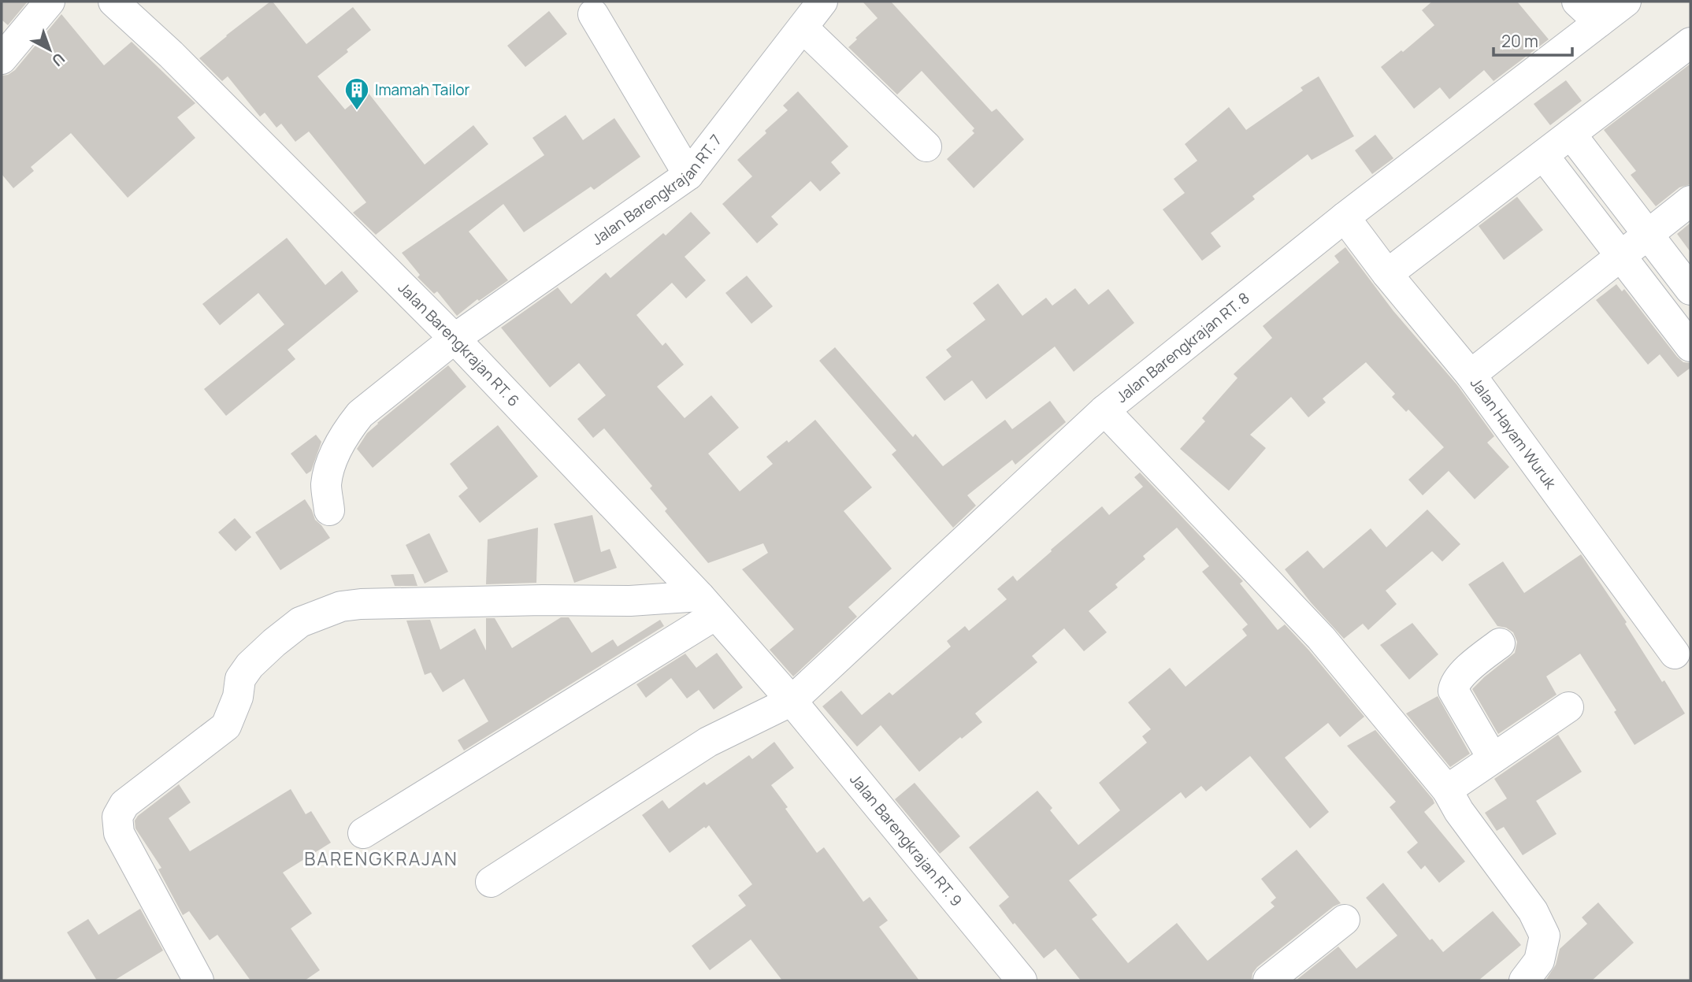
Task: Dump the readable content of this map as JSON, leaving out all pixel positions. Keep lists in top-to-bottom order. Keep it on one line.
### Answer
{"streets":{"street":["Jalan Barengkrajan RT. 7","Jalan Barengkrajan RT. 6","Jalan Barengkrajan RT. 8","Jalan Hayam Wuruk","Jalan Barengkrajan RT. 9"]},"crossings":[["Jalan Barengkrajan RT. 7","Jalan Barengkrajan RT. 6"],["Jalan Barengkrajan RT. 6","Jalan Barengkrajan RT. 8"],["Jalan Barengkrajan RT. 6","Jalan Barengkrajan RT. 9"],["Jalan Barengkrajan RT. 8","Jalan Hayam Wuruk"],["Jalan Barengkrajan RT. 8","Jalan Barengkrajan RT. 9"]],"districts":["BARENGKRAJAN"],"places":{"building":["Imamah Tailor"]},"scale_bar":"20 m","north":"bottom right"}
